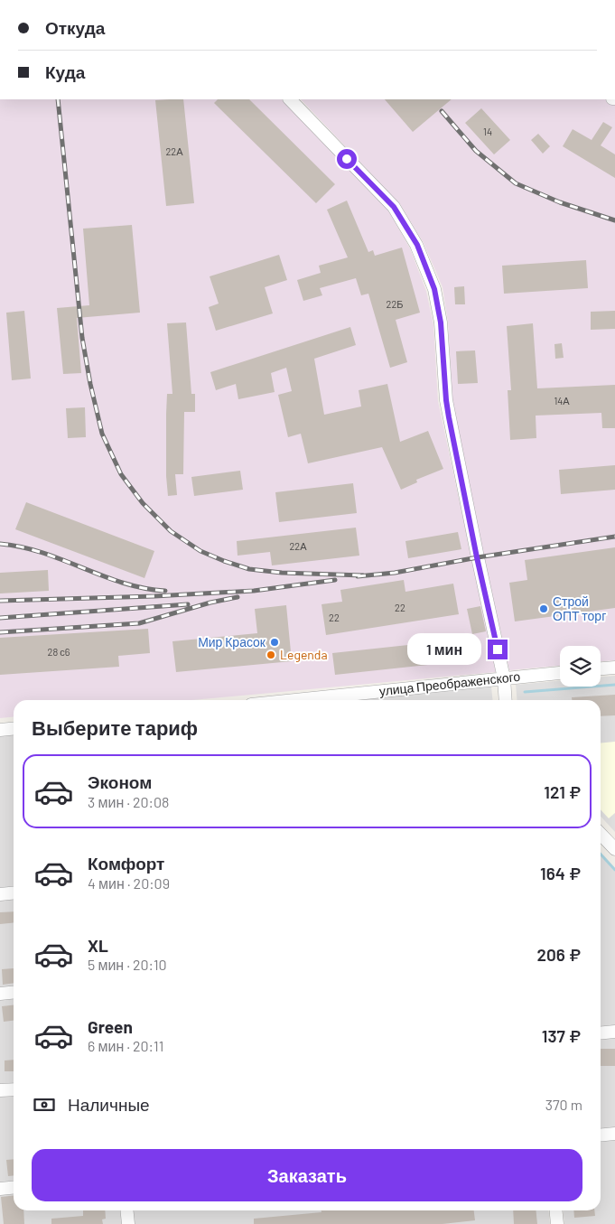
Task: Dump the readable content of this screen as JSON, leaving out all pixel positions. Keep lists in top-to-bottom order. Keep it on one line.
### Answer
{"streets":{"street":["улица Преображенского"]},"places":["Строй ОПТ торг","Мир Красок","Legenda"],"house_numbers":["14","22А","22Б","14А","22А","22","22","28 с6"],"page":{"banner":["Откуда","Куда"],"bubble":"1 мин","heading":"Выберите тариф","list":[{"name":"Эконом","note":"3 мин · 20:08","value":"121 ₽"},{"name":"Комфорт","note":"4 мин · 20:09","value":"164 ₽"},{"name":"XL","note":"5 мин · 20:10","value":"206 ₽"},{"name":"Green","note":"6 мин · 20:11","value":"137 ₽"}],"pay":["Наличные","370 m"],"buttons":"Заказать"}}
